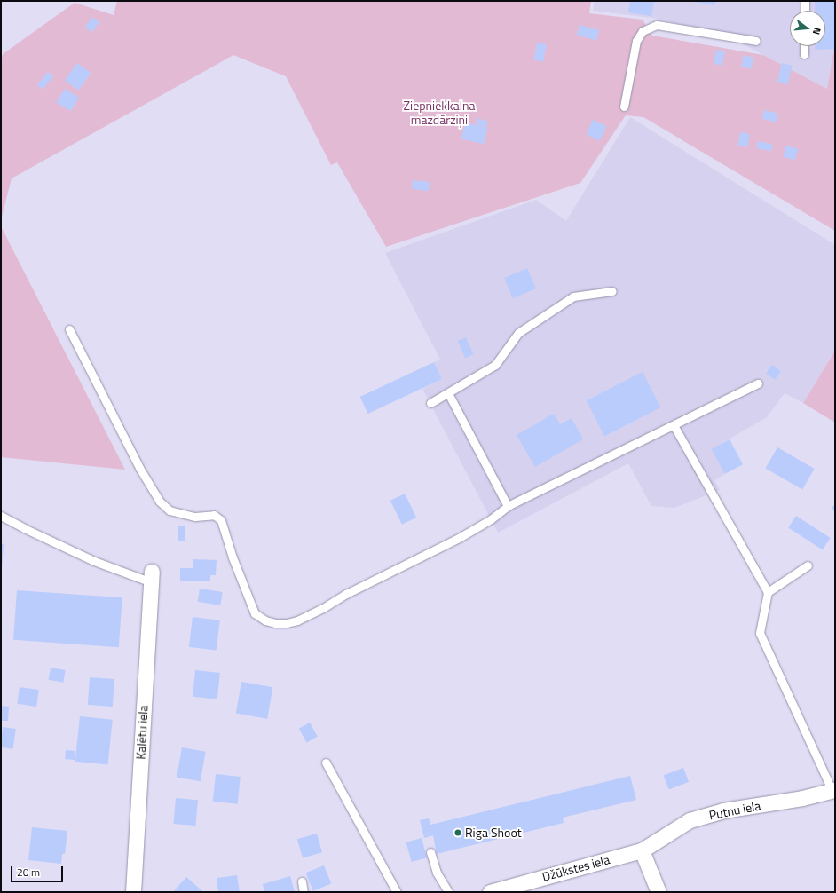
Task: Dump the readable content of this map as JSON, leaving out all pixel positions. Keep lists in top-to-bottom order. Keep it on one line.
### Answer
{"streets":{"street":["Kalētu iela","Putnu iela","Džūkstes iela"]},"crossings":[["Putnu iela","Džūkstes iela"]],"parks":["Ziepniekkalna mazdārziņi"],"places":["Riga Shoot"],"scale_bar":"20 m","north":"right"}
